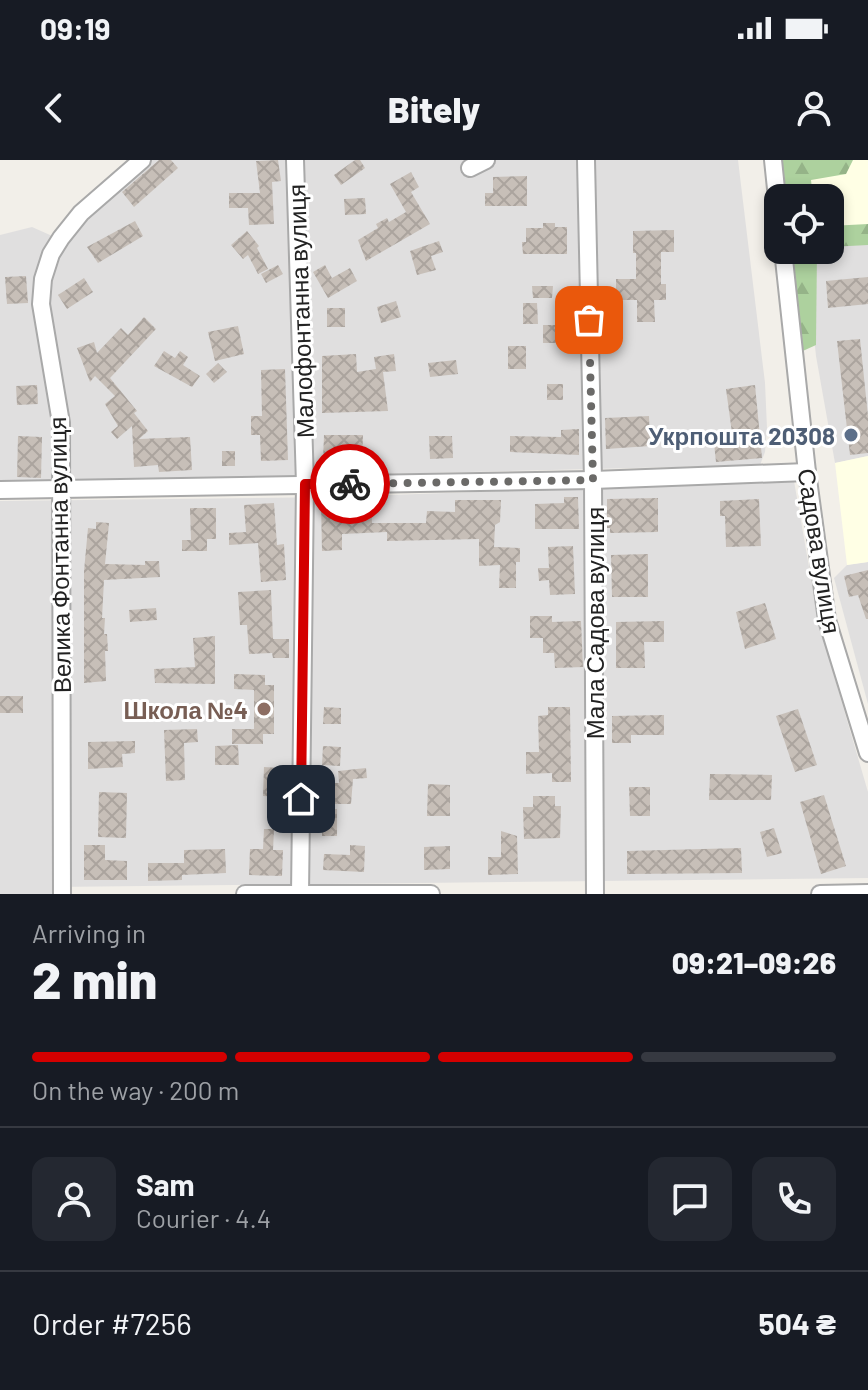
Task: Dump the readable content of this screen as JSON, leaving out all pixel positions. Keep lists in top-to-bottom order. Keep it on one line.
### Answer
{"streets":{"street":["Малофонтанна вулиця","Садова вулиця","Велика Фонтанна вулиця","Мала Садова вулиця"]},"places":["Укрпошта 20308","Школа №4"],"page":{"status":"09:19","header":"Bitely","heading":["2 min","Arriving in","09:21–09:26"],"panel":["Sam","Courier · 4.4","Order #7256","504 ₴"],"bar":"On the way · 200 m"}}
